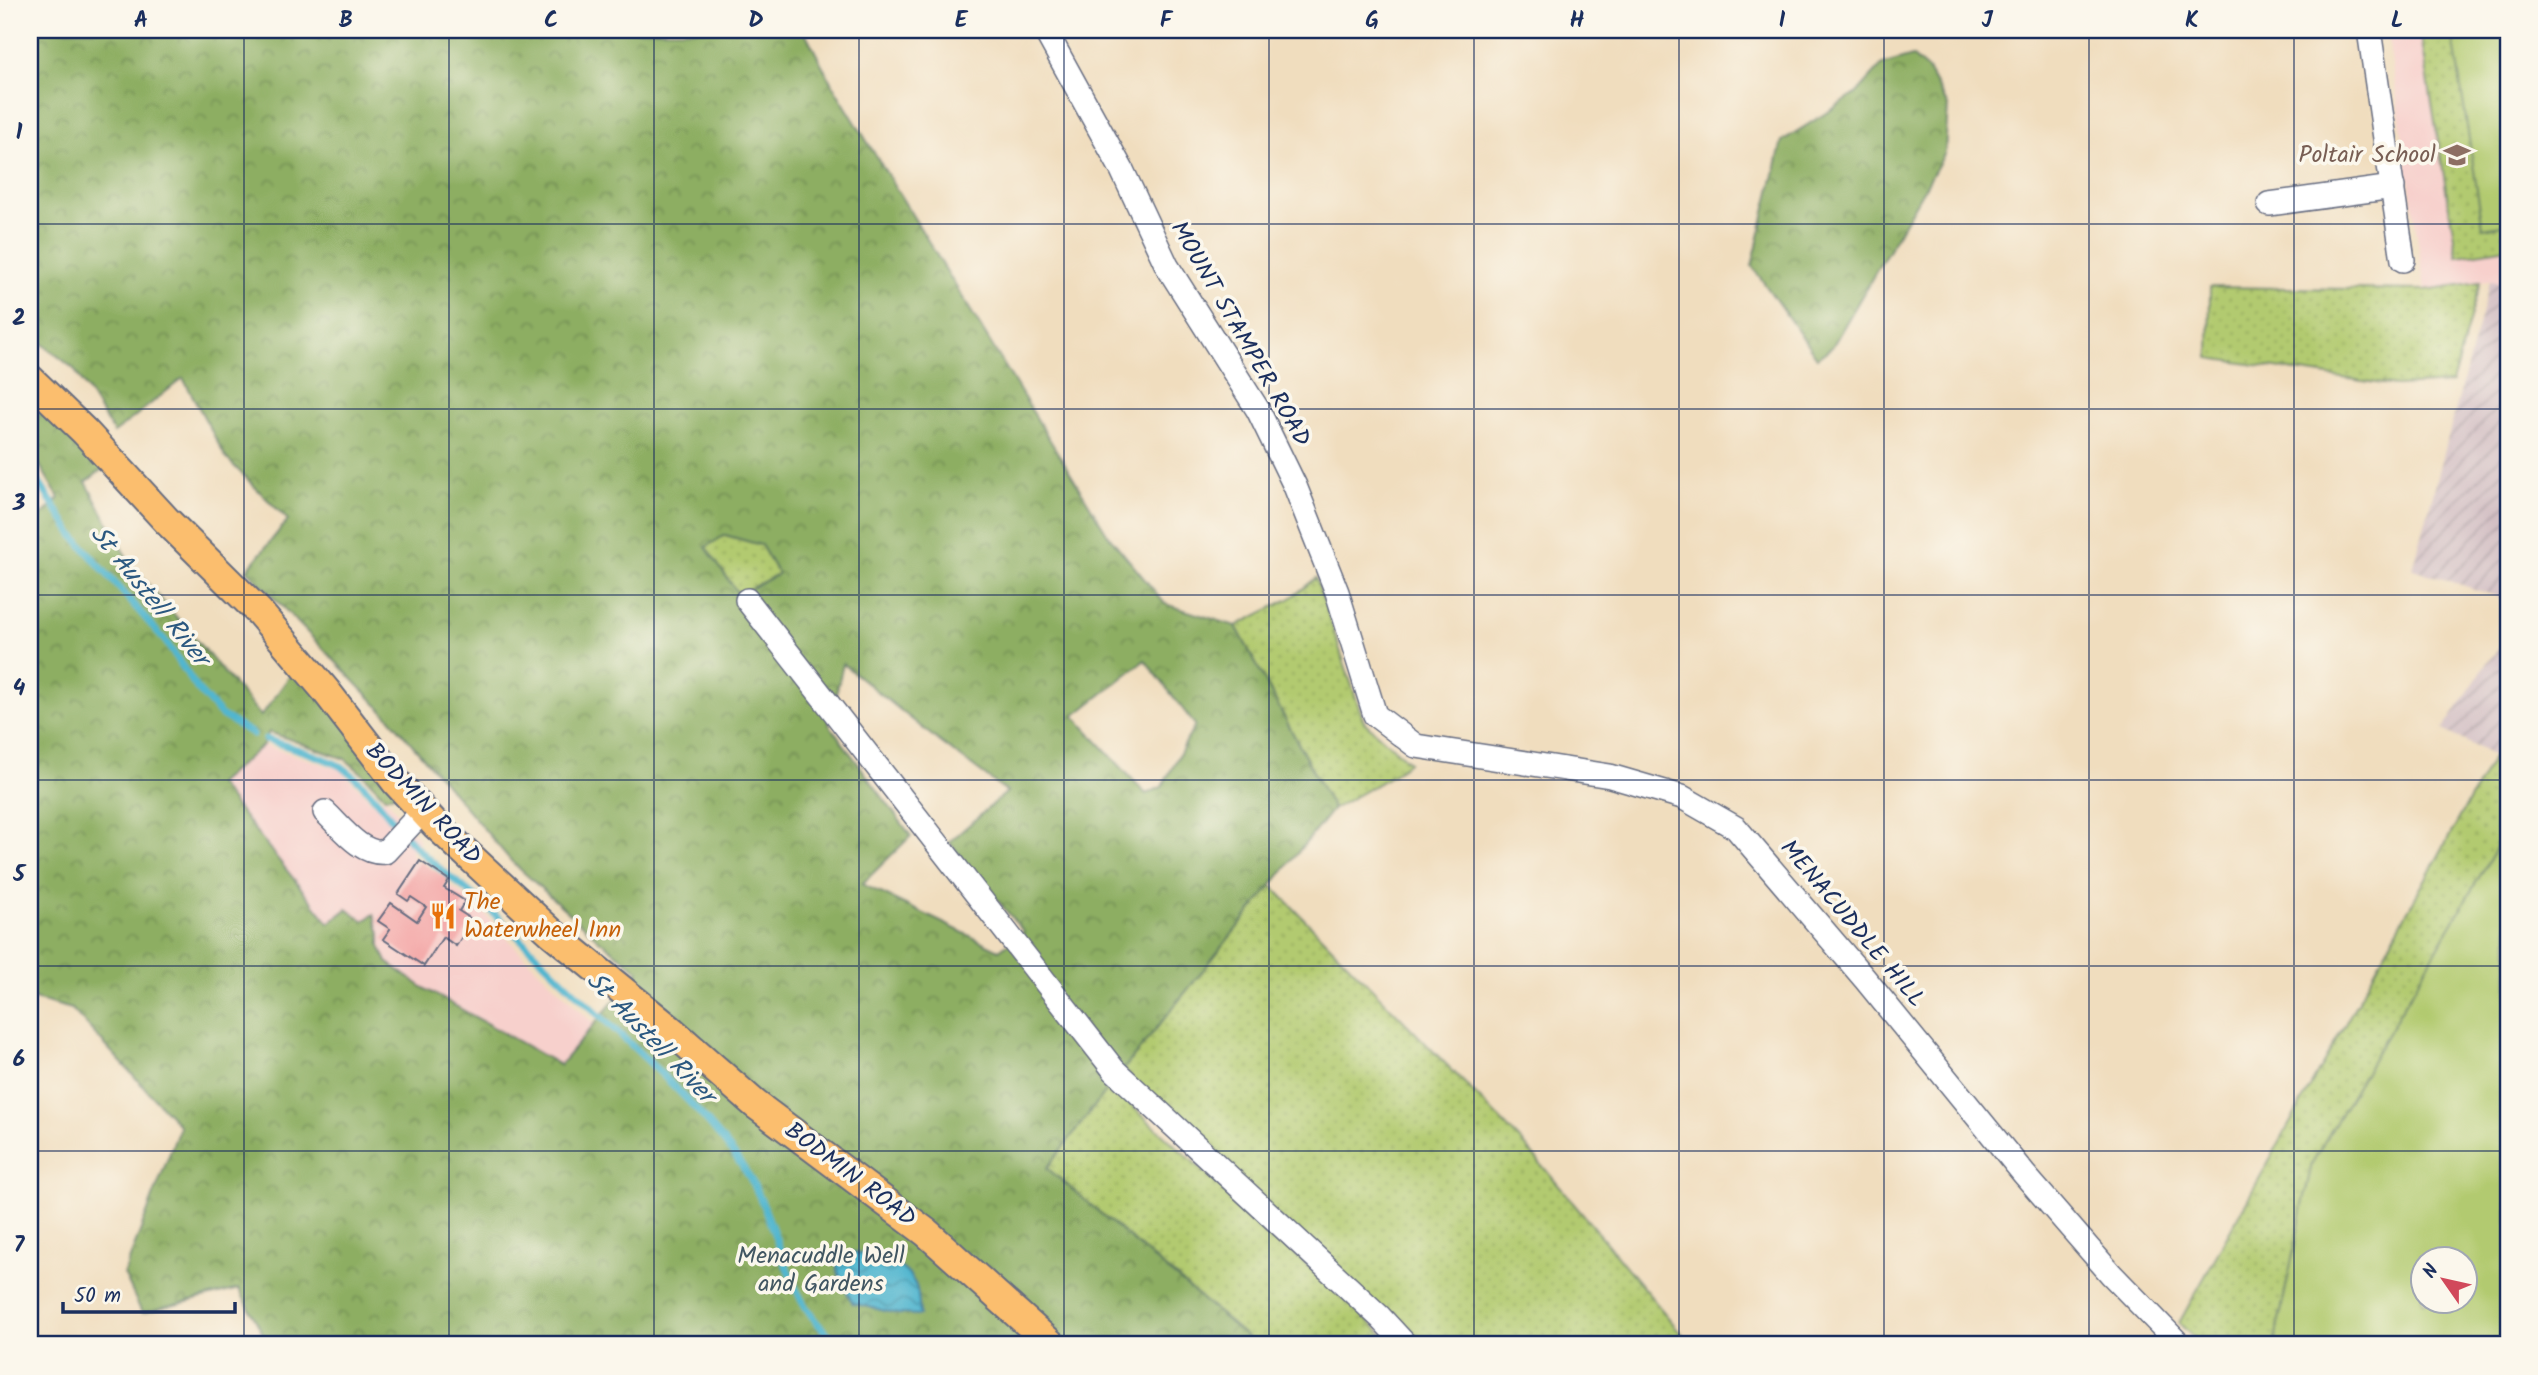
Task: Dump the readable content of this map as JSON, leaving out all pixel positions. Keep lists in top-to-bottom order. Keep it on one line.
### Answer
{"streets":{"main road":["BODMIN ROAD"],"street":["MOUNT STAMPER ROAD","MENACUDDLE HILL"]},"crossings":[["MOUNT STAMPER ROAD","MENACUDDLE HILL"]],"water":["St Austell River"],"parks":["Menacuddle Well and Gardens"],"places":{"school or university":["Poltair School"],"restaurant":["The Waterwheel Inn"]},"scale_bar":"50 m","north":"top left","grid":{"columns":["A","B","C","D","E","F","G","H","I","J","K","L"],"rows":["1","2","3","4","5","6","7"]}}
